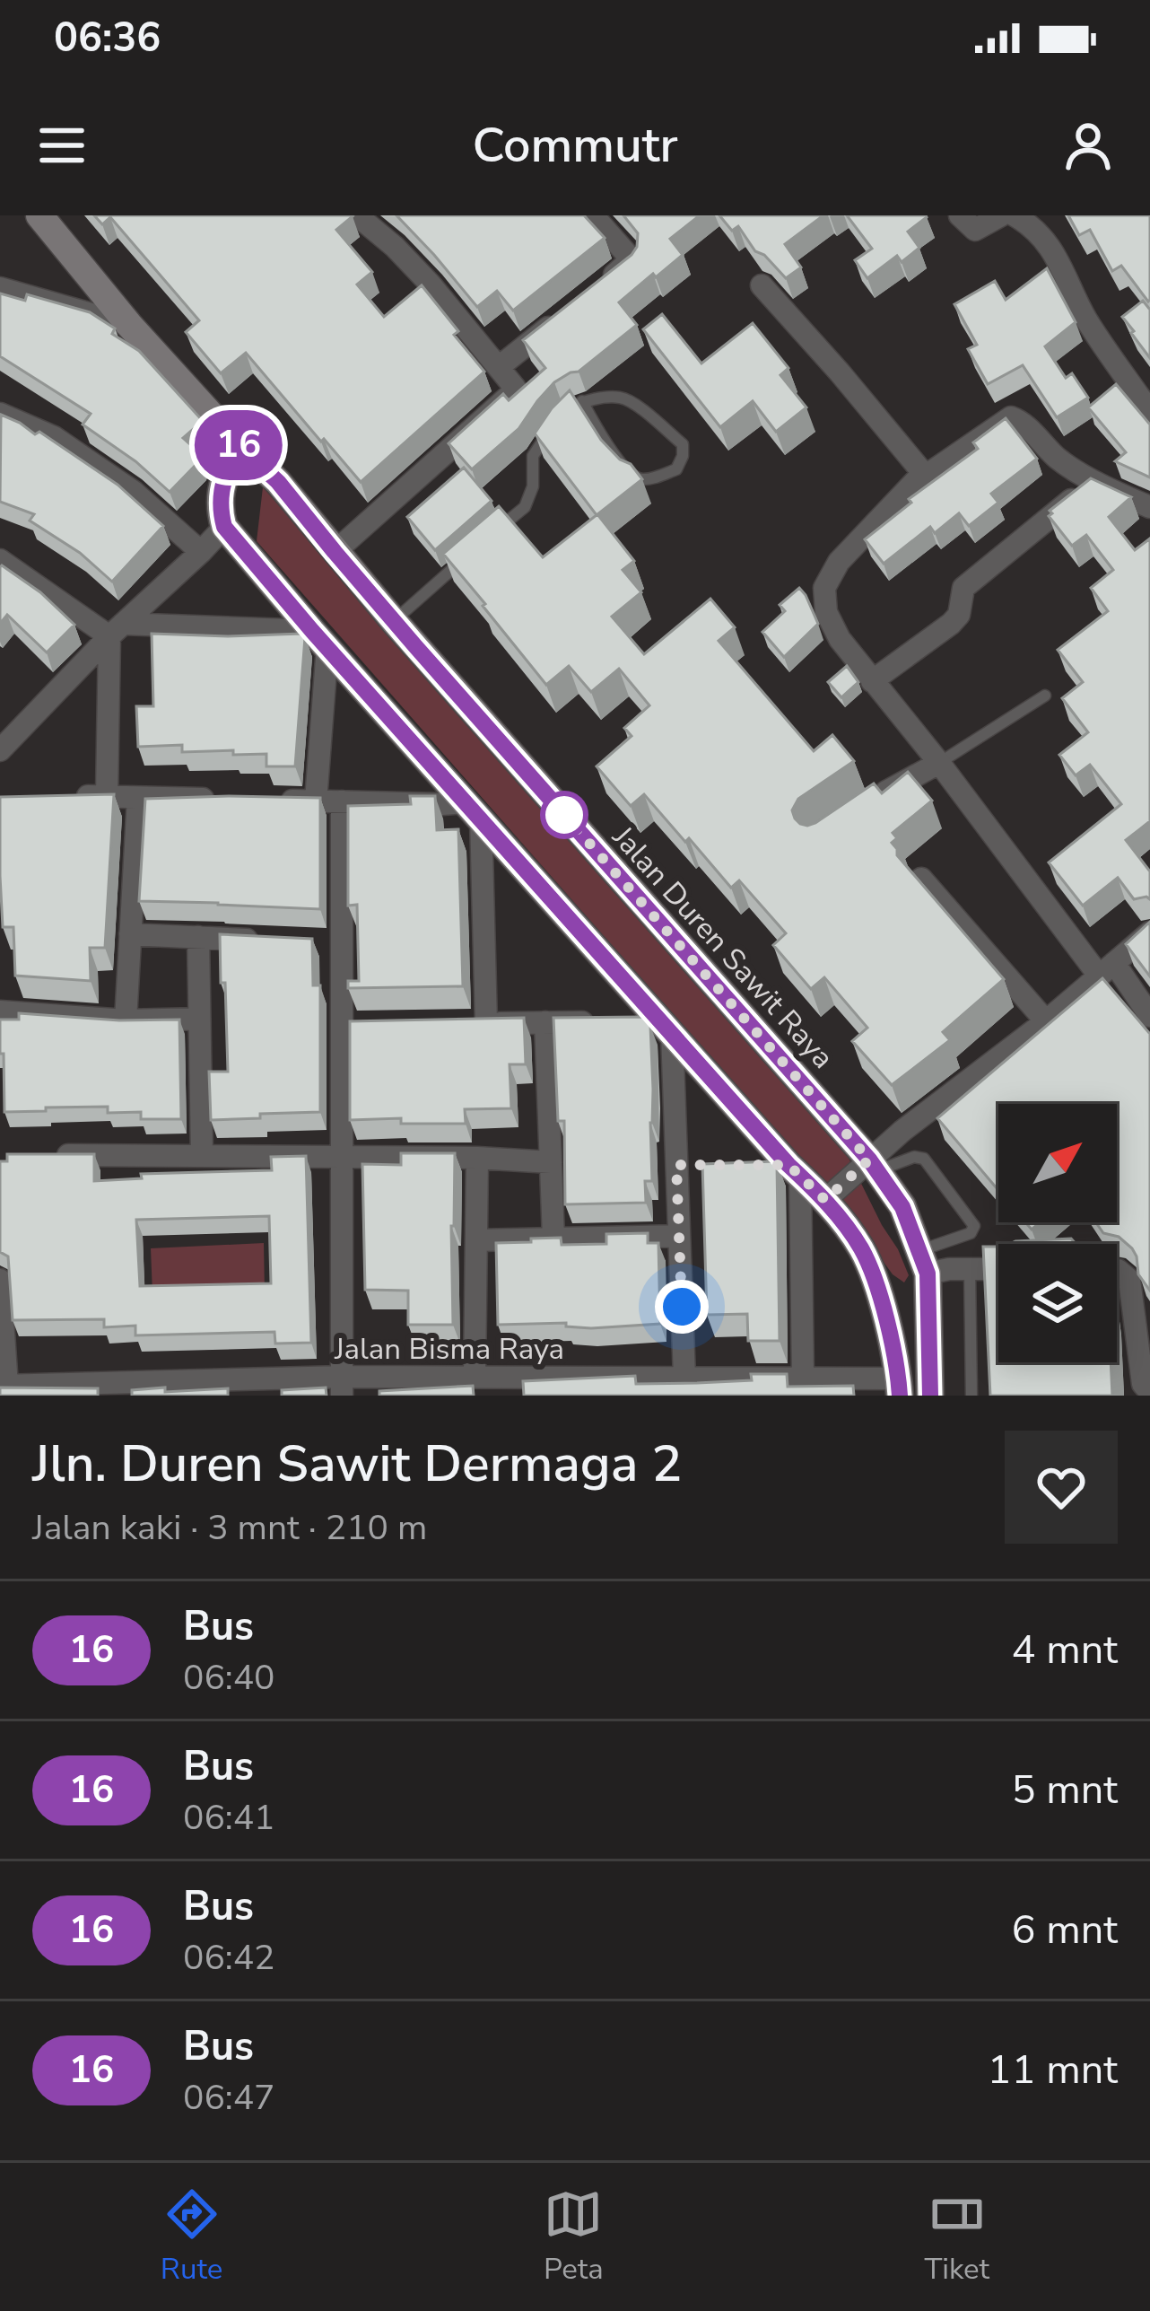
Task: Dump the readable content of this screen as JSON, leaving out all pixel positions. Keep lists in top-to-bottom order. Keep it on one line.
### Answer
{"streets":{"street":["Jalan Duren Sawit Raya","Jalan Bisma Raya"]},"lines":["bus line 16"],"north":"top right","page":{"status":"06:36","header":"Commutr","on_map":"16","heading":["Jln. Duren Sawit Dermaga 2","Jalan kaki · 3 mnt · 210 m"],"list":[{"mark":"16","name":"Bus","note":"06:40","value":"4 mnt"},{"mark":"16","name":"Bus","note":"06:41","value":"5 mnt"},{"mark":"16","name":"Bus","note":"06:42","value":"6 mnt"},{"mark":"16","name":"Bus","note":"06:47","value":"11 mnt"}],"tabs":["Rute","Peta","Tiket"]}}
